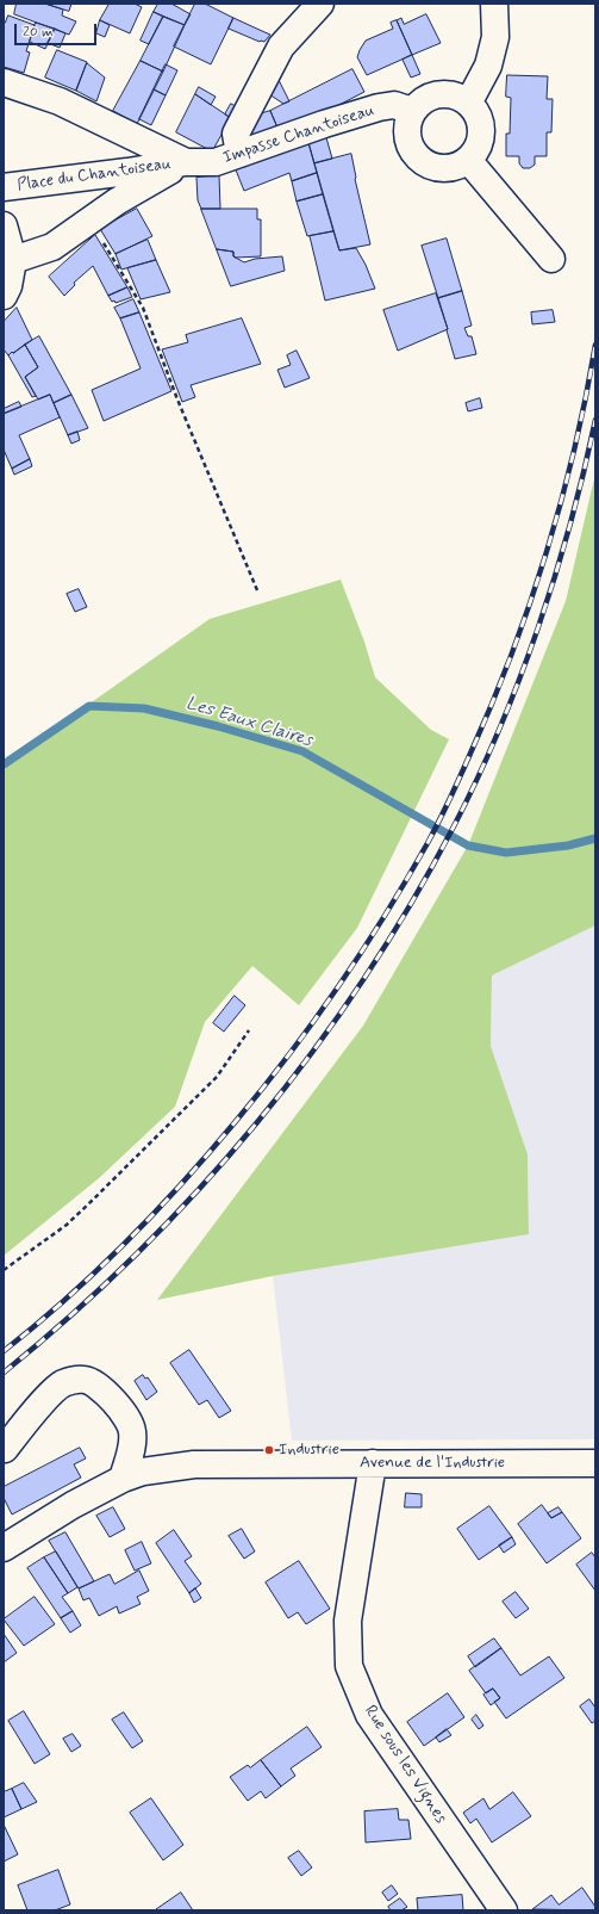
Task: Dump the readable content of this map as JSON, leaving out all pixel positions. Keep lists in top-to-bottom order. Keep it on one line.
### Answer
{"streets":{"street":["Impasse Chantoiseau","Place du Chantoiseau","Avenue de l'Industrie","Rue sous les Vignes"]},"crossings":[["Impasse Chantoiseau","Place du Chantoiseau"],["Avenue de l'Industrie","Rue sous les Vignes"]],"water":["Les Eaux Claires"],"places":["Industrie"],"scale_bar":"20 m"}
